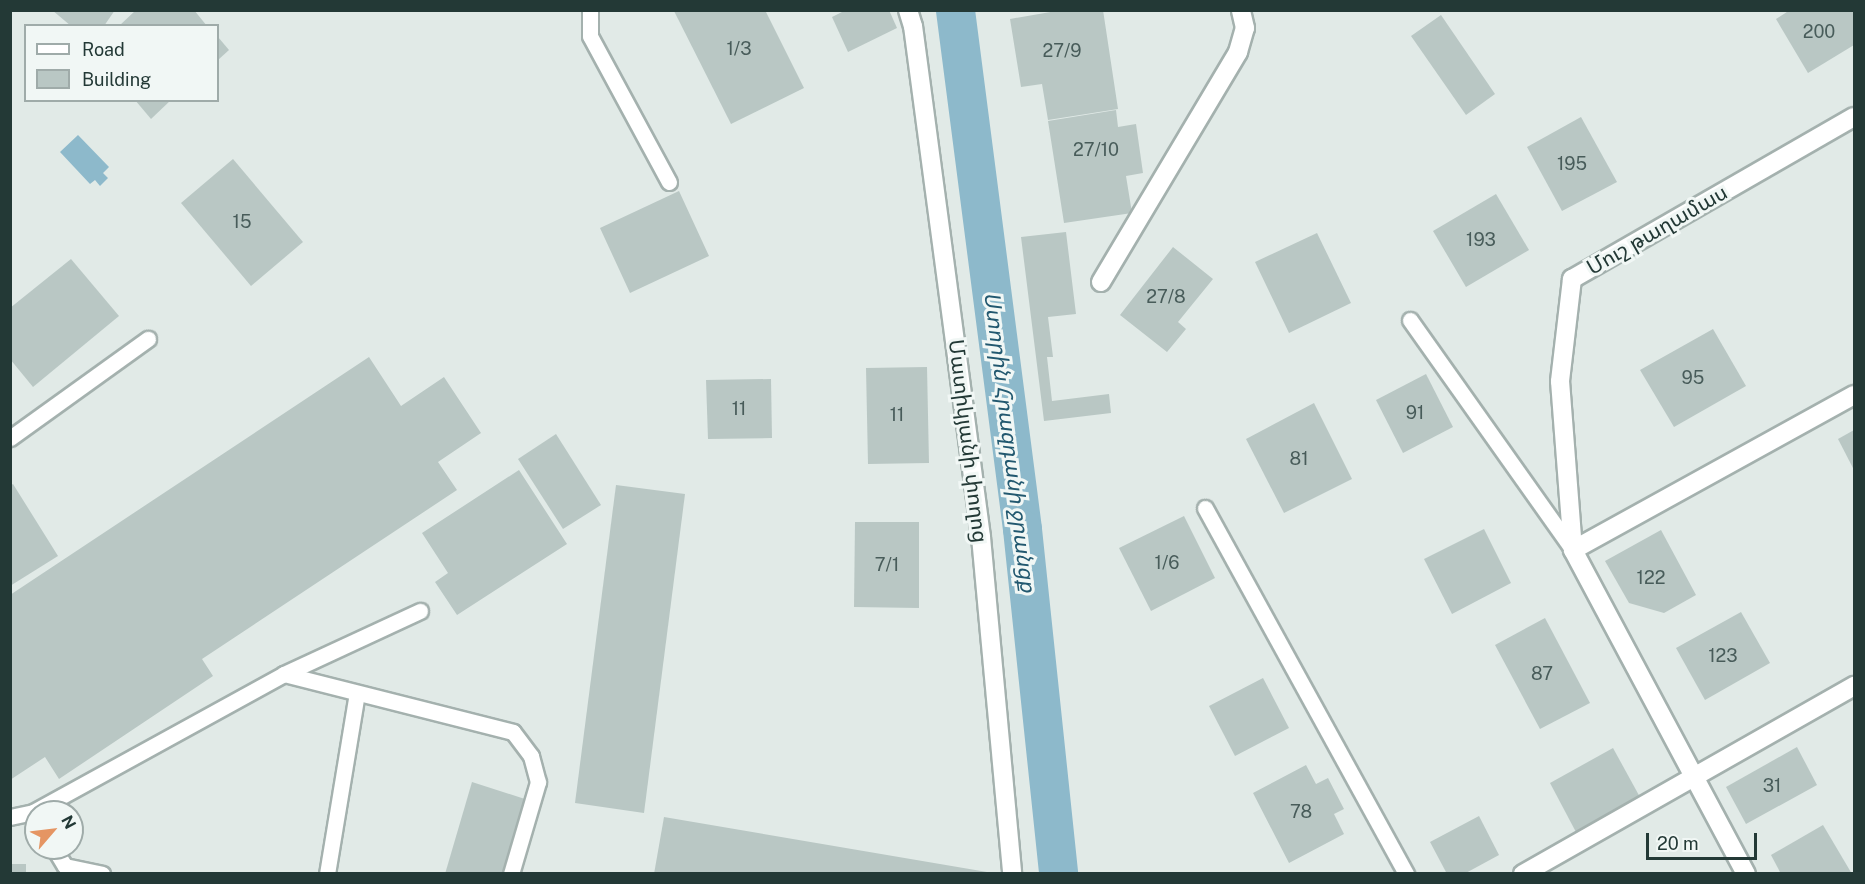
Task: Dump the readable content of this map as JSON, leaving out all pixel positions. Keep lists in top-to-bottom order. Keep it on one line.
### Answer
{"streets":{"street":["Մուշ թաղամաս","Մատիկյանի փողոց"]},"water":["Ստորին Հրազդանի ջրանցք"],"house_numbers":["200","1/3","27/9","27/10","195","15","193","27/8","95","11","91","11","81","1/6","7/1","122","123","87","31","78"],"legend":["Road","Building"],"scale_bar":"20 m","north":"top right"}
